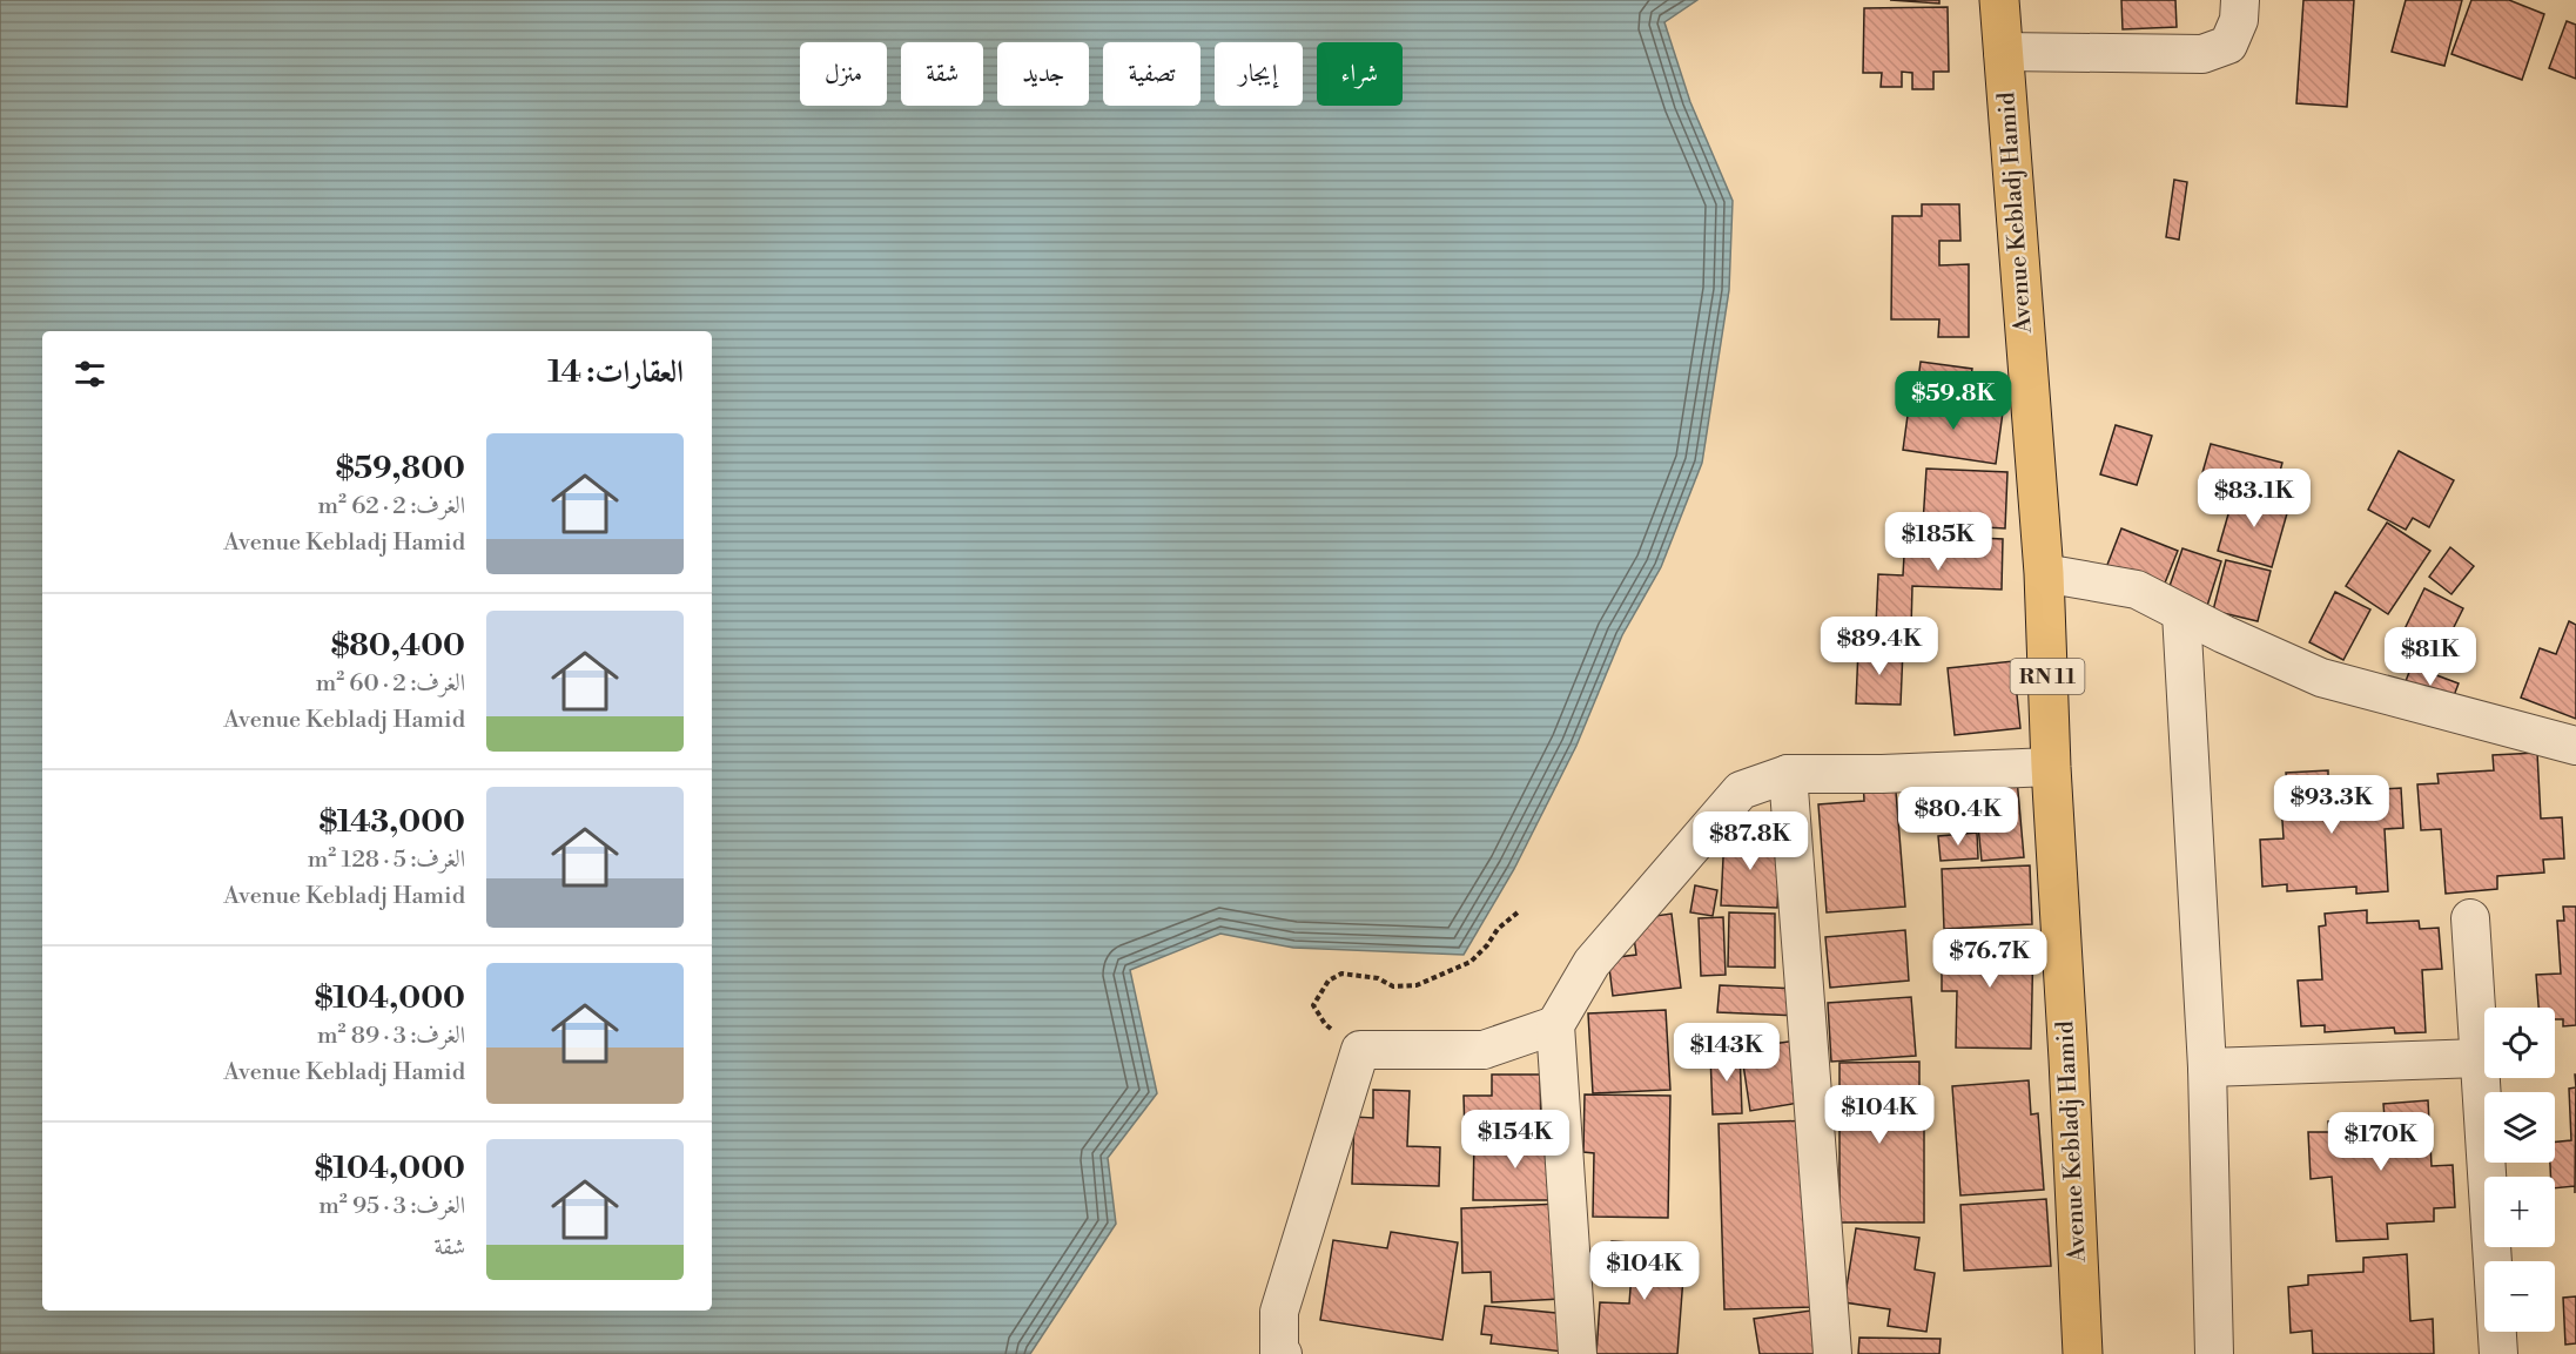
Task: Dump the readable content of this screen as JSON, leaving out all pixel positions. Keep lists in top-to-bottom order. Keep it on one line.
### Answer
{"streets":{"main road":["Avenue Kebladj Hamid","RN 11"]},"page":{"chip":["شراء","إيجار","تصفية","جديد","شقة","منزل"],"heading":"العقارات: 14","price":["$59.8K","$83.1K","$185K","$89.4K","$81K","$93.3K","$80.4K","$87.8K","$76.7K","$143K","$104K","$154K","$170K","$104K"],"list":[{"name":"$59,800","note":"الغرف: 2 · 62 m² · Avenue Kebladj Hamid"},{"name":"$80,400","note":"الغرف: 2 · 60 m² · Avenue Kebladj Hamid"},{"name":"$143,000","note":"الغرف: 5 · 128 m² · Avenue Kebladj Hamid"},{"name":"$104,000","note":"الغرف: 3 · 89 m² · Avenue Kebladj Hamid"},{"name":"$104,000","note":"الغرف: 3 · 95 m² · شقة"}],"map_buttons":["+","−"]}}
